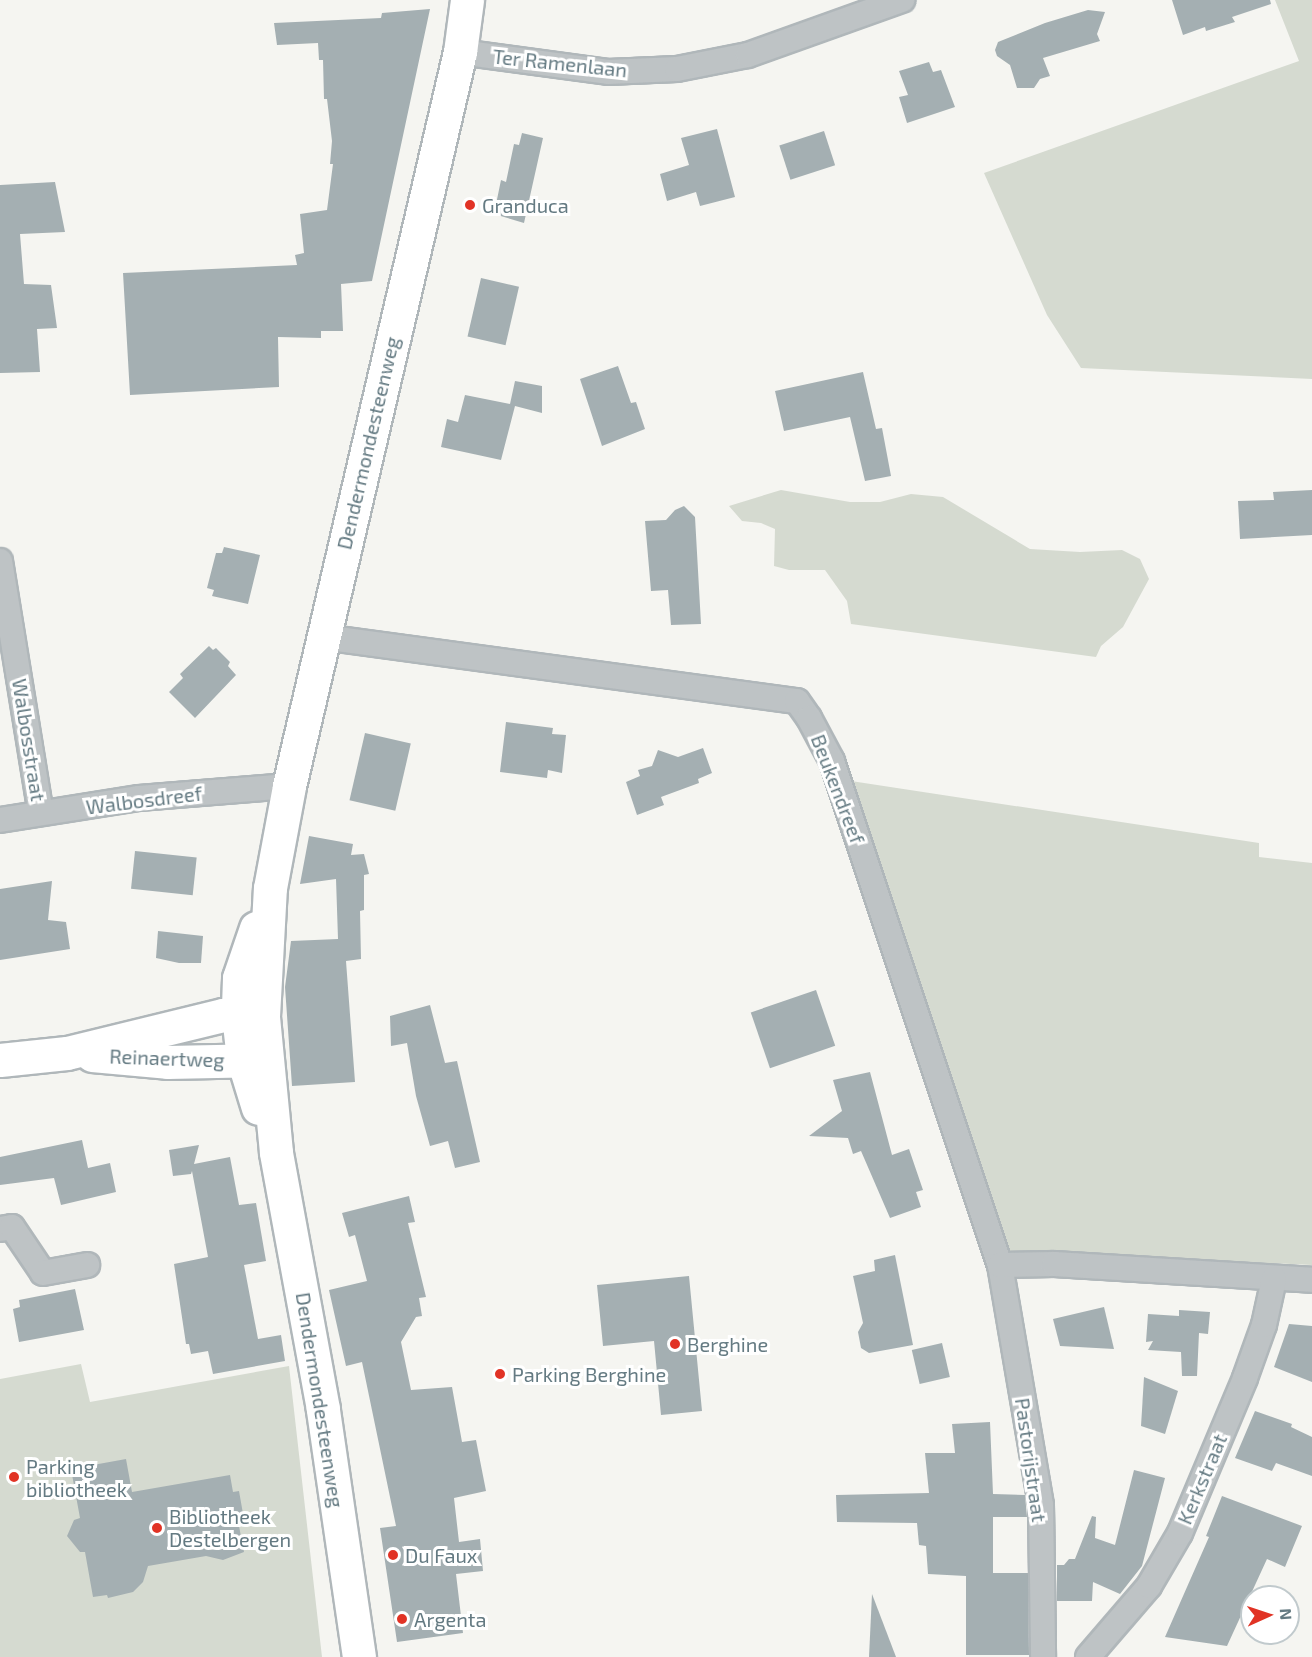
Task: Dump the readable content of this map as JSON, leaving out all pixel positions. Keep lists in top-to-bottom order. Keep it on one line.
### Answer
{"streets":{"main road":["Dendermondesteenweg","Reinaertweg"],"street":["Ter Ramenlaan","Walbosstraat","Beukendreef","Walbosdreef","Pastorijstraat","Kerkstraat"]},"crossings":[["Ter Ramenlaan","Dendermondesteenweg"],["Dendermondesteenweg","Beukendreef"],["Dendermondesteenweg","Walbosdreef"],["Dendermondesteenweg","Reinaertweg"],["Walbosstraat","Walbosdreef"],["Beukendreef","Pastorijstraat"]],"places":["Granduca","Berghine","Parking Berghine","Parking bibliotheek","Bibliotheek Destelbergen","Du Faux","Argenta"],"north":"right"}
